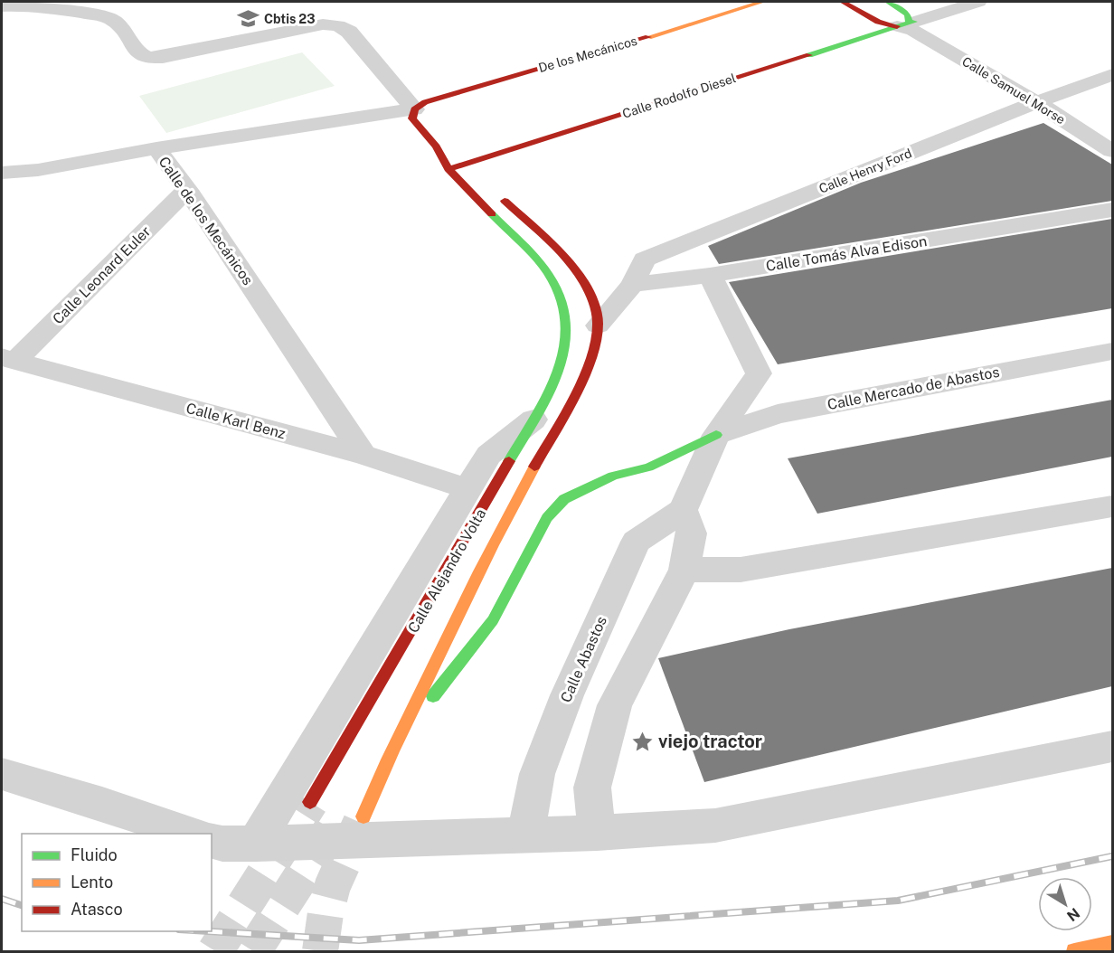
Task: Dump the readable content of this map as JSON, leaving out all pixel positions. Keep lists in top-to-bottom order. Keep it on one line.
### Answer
{"streets":{"main road":["De los Mecánicos","Calle Samuel Morse","Calle Rodolfo Diesel","Calle Alejandro Volta"],"street":["Calle Henry Ford","Calle de los Mecánicos","Calle Tomás Alva Edison","Calle Leonard Euler","Calle Mercado de Abastos","Calle Karl Benz","Calle Abastos"]},"crossings":[["De los Mecánicos","Calle de los Mecánicos"],["De los Mecánicos","Calle Alejandro Volta"],["Calle Samuel Morse","Calle Rodolfo Diesel"],["Calle Samuel Morse","Calle Henry Ford"],["Calle Rodolfo Diesel","Calle Alejandro Volta"],["Calle Henry Ford","Calle Tomás Alva Edison"],["Calle de los Mecánicos","Calle Leonard Euler"],["Calle de los Mecánicos","Calle Karl Benz"],["Calle de los Mecánicos","Calle Alejandro Volta"],["Calle Leonard Euler","Calle Karl Benz"]],"places":{"school or university":["Cbtis 23"],"place":["viejo tractor"]},"legend":["Fluido","Lento","Atasco"],"north":"bottom right"}
